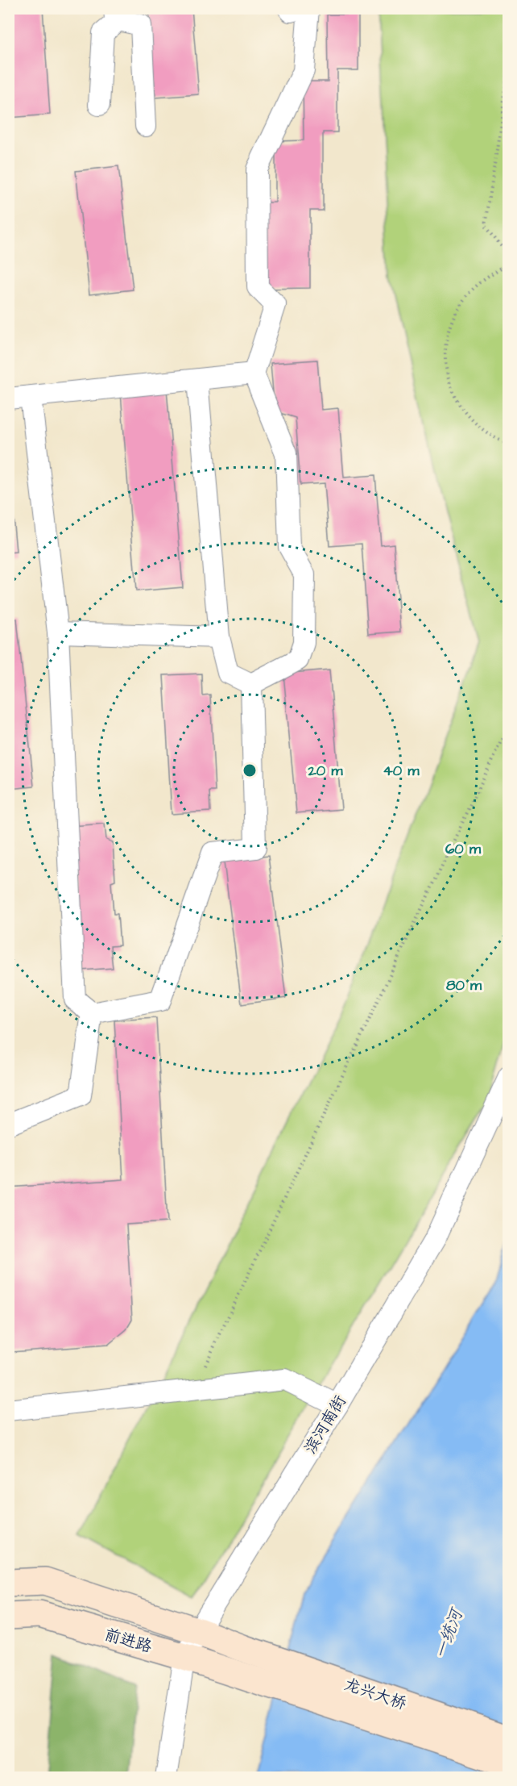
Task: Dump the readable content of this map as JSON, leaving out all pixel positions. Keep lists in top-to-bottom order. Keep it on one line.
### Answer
{"streets":{"street":["滨河南街","前进路","龙兴大桥"]},"crossings":[["滨河南街","前进路"],["前进路","龙兴大桥"]],"water":["一统河"],"rings":["20 m","40 m","60 m","80 m"]}
